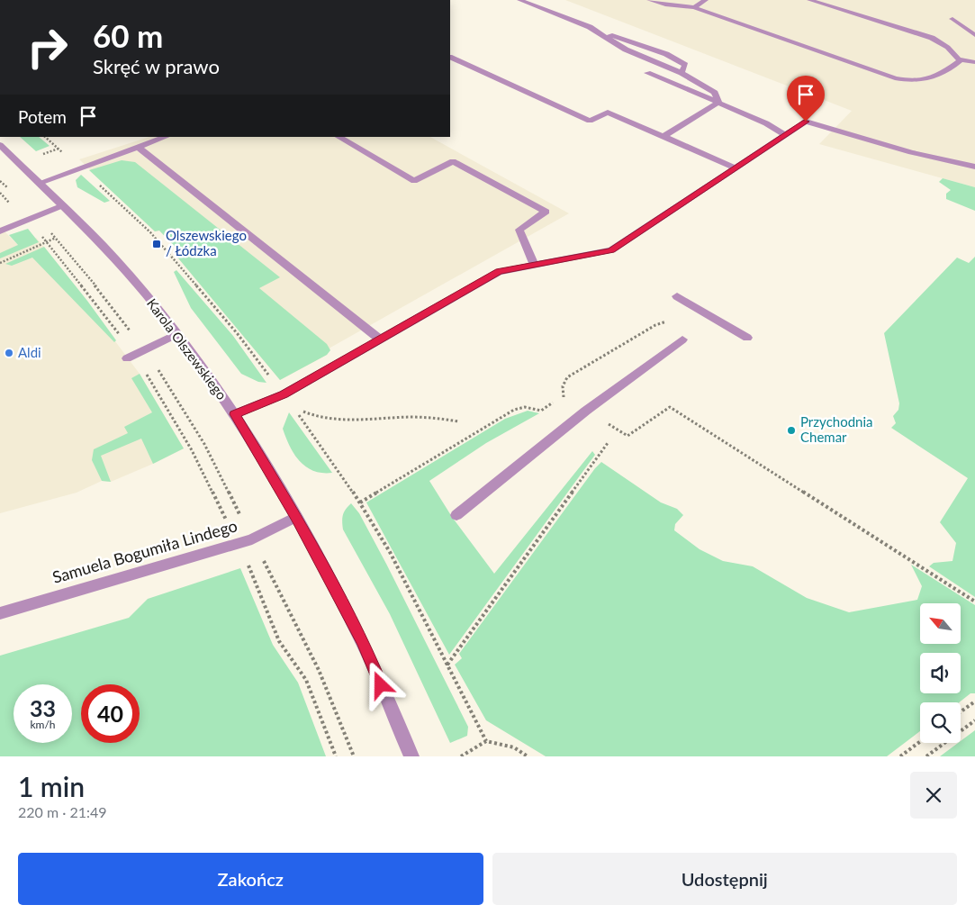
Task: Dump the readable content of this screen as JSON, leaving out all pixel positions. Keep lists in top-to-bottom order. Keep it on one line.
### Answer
{"streets":{"street":["Karola Olszewskiego","Samuela Bogumiła Lindego"]},"crossings":[["Karola Olszewskiego","Samuela Bogumiła Lindego"]],"places":{"transit":["Olszewskiego / Łódzka"],"other":["Aldi","Przychodnia Chemar"]},"north":"top left","page":{"turn":["60 m","Skręć w prawo"],"then":"Potem","speed":"33 km/h","limit":"40","heading":["1 min","220 m · 21:49"],"buttons":["Zakończ","Udostępnij"]}}
